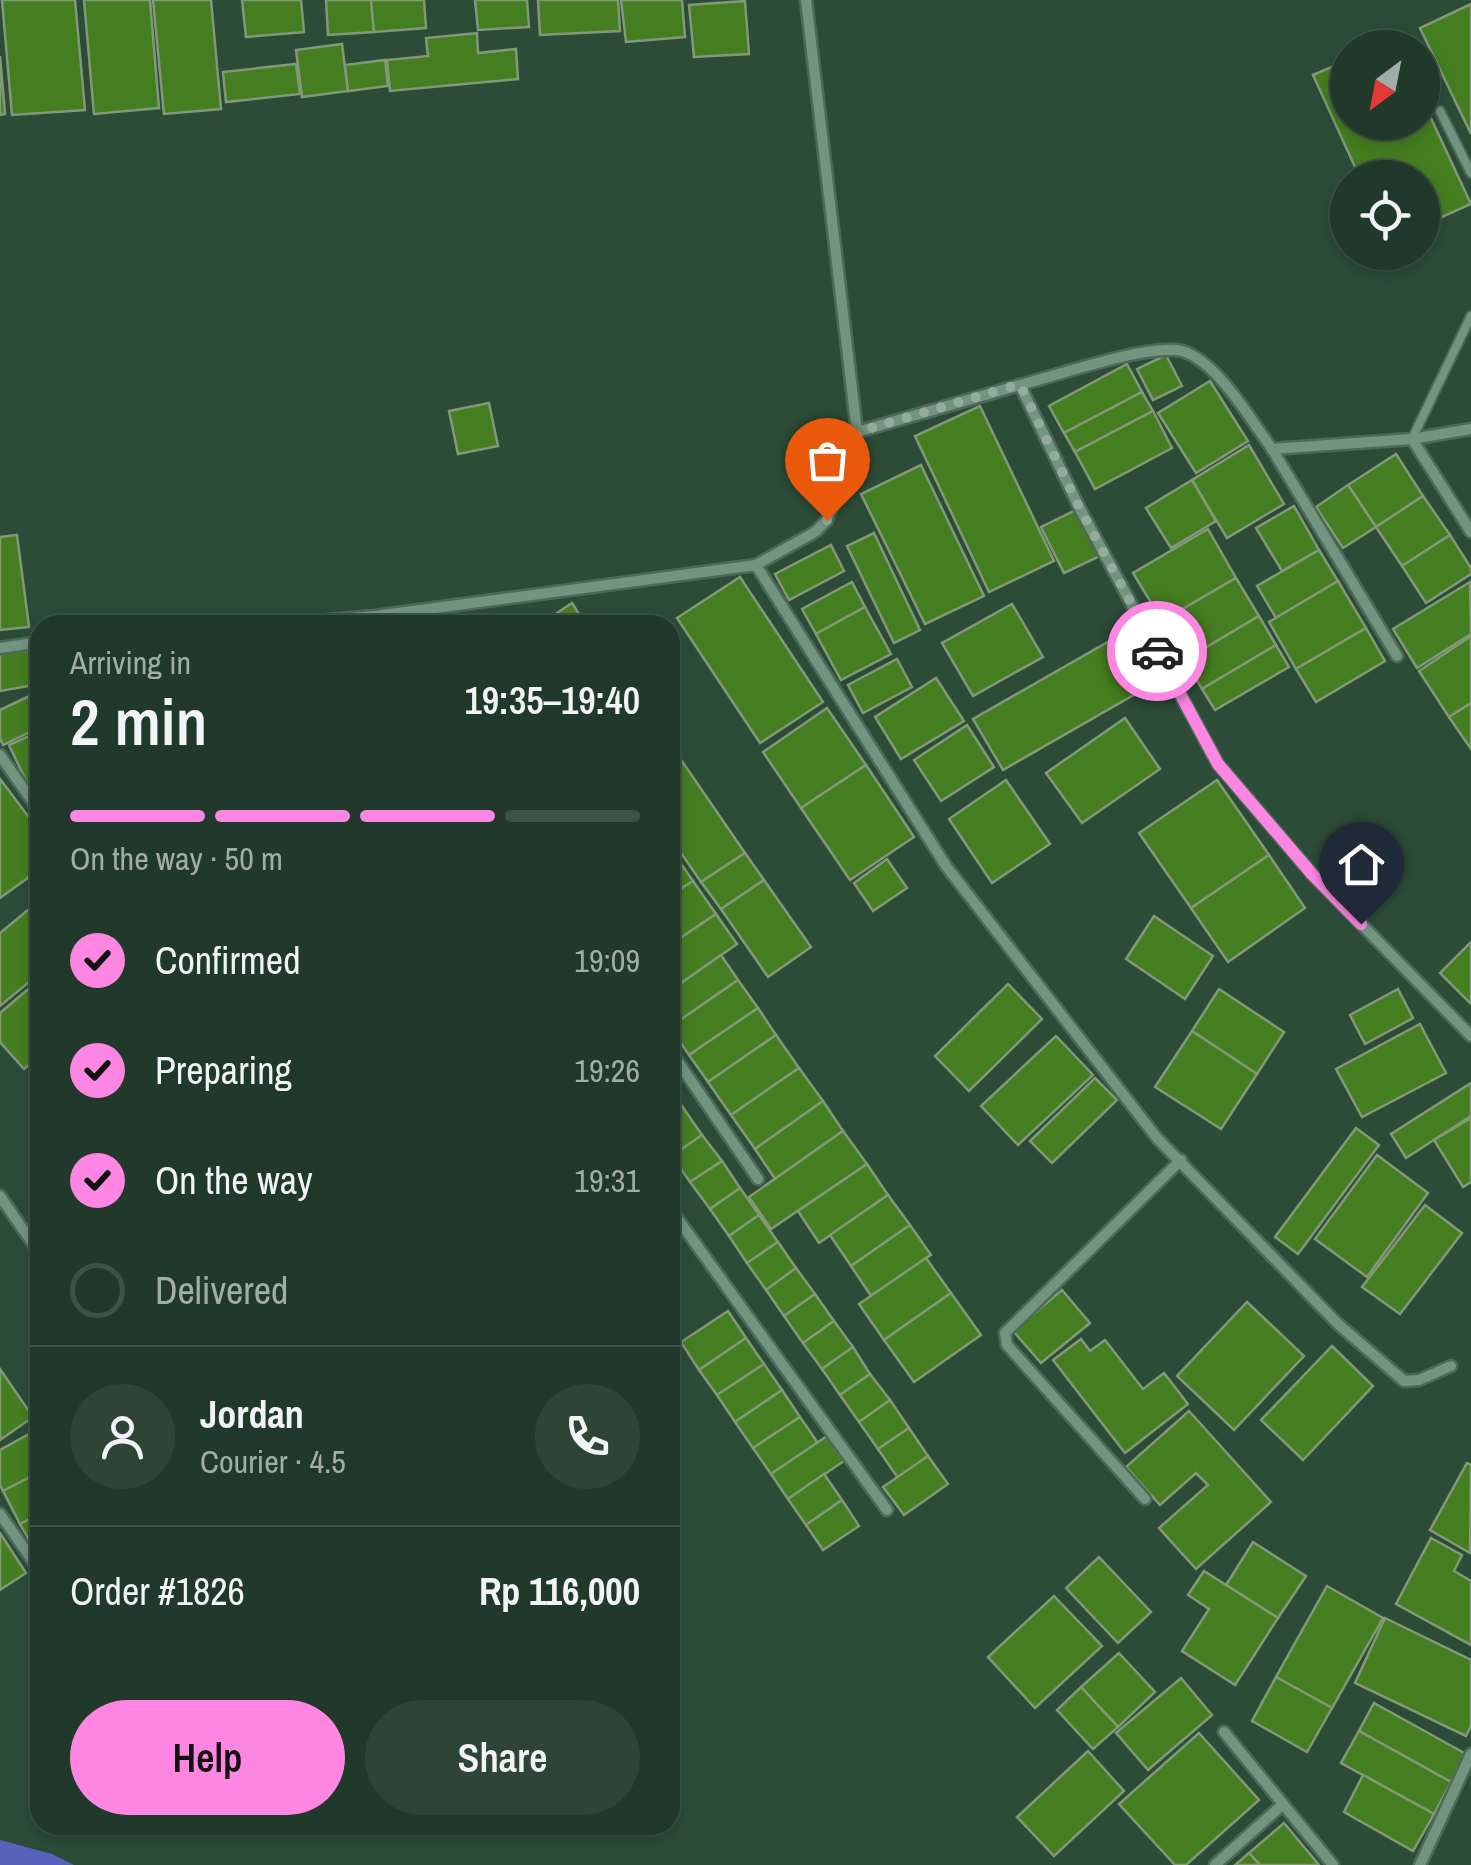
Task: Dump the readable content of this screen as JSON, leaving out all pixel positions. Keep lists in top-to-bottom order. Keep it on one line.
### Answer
{"north":"bottom left","page":{"heading":["2 min","Arriving in","19:35–19:40"],"panel":["Jordan","Courier · 4.5","Order #1826","Rp 116,000"],"bar":"On the way · 50 m","list":[["Confirmed","19:09"],["Preparing","19:26"],["On the way","19:31"],"Delivered"],"buttons":["Help","Share"]}}
